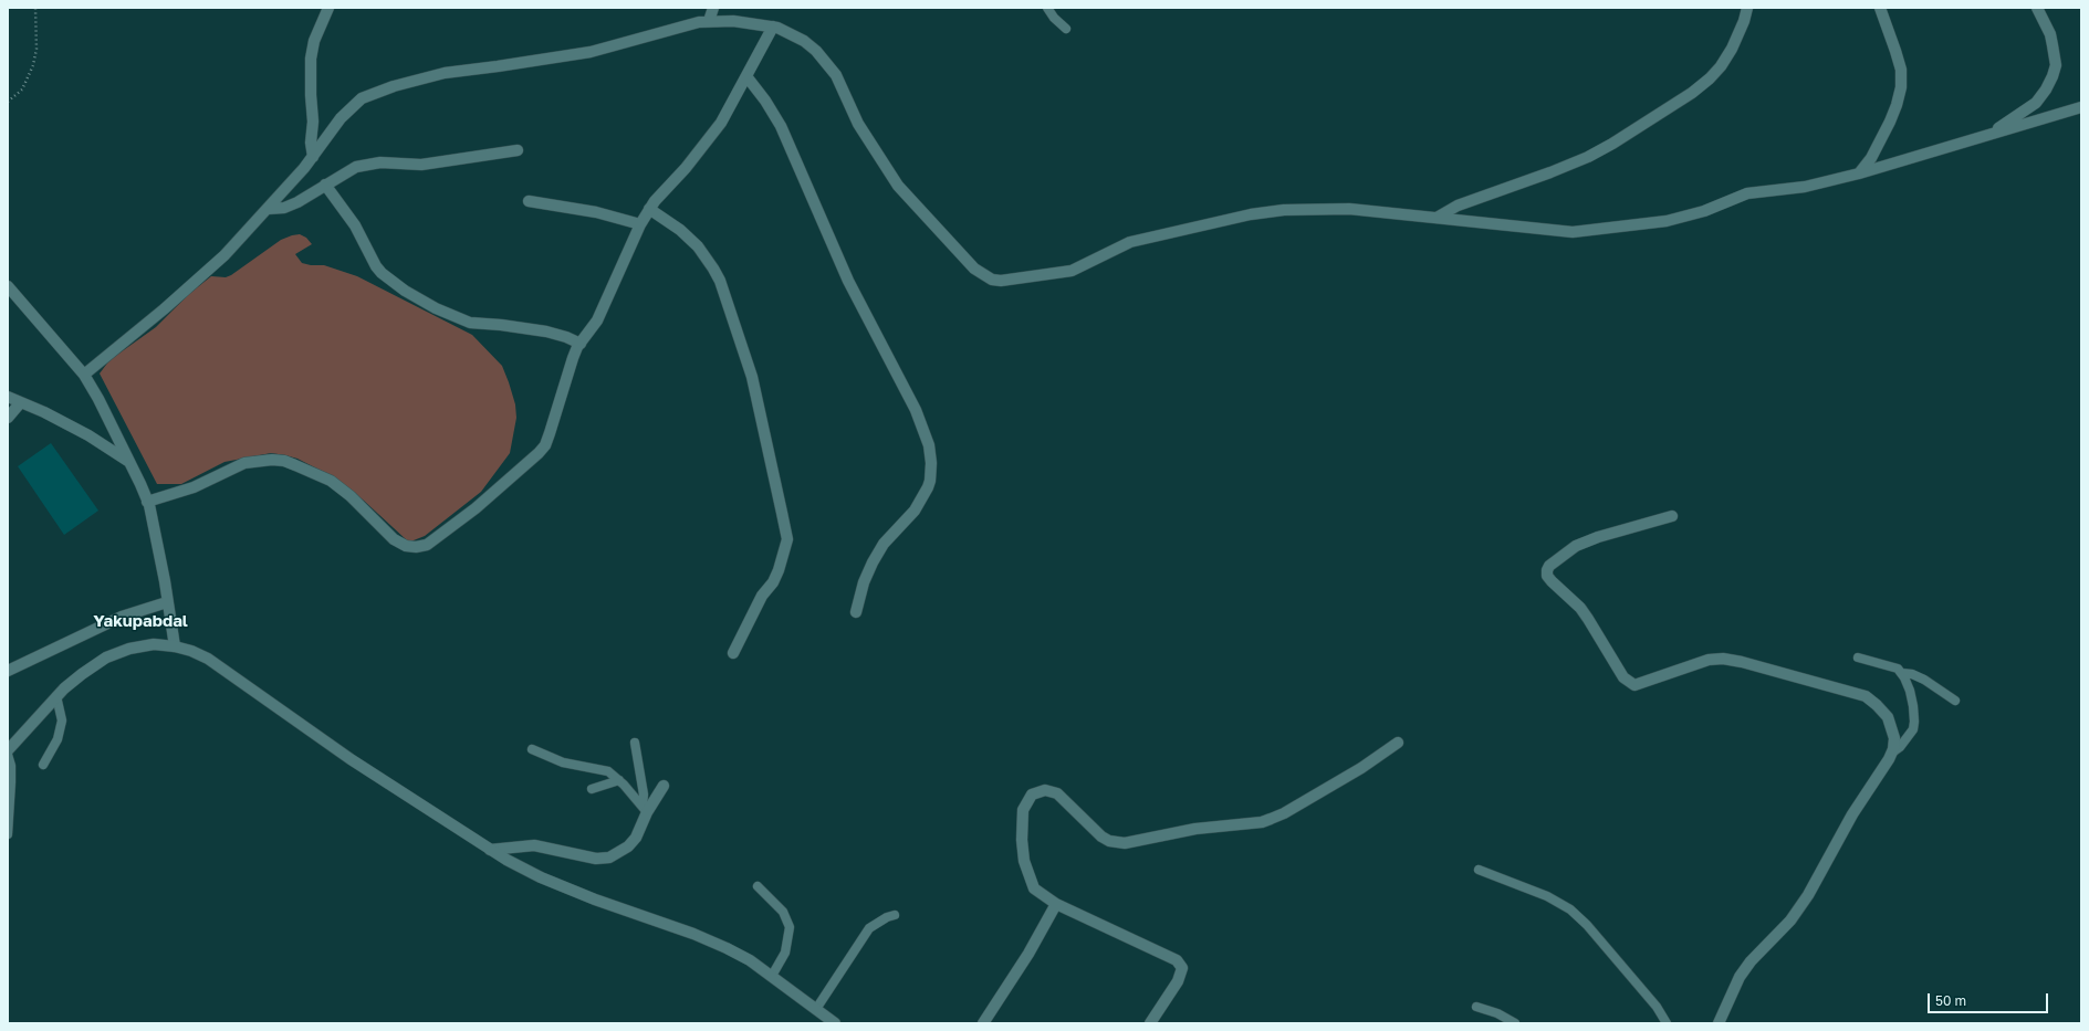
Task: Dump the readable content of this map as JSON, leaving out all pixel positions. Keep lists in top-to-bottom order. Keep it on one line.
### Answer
{"districts":["Yakupabdal"],"scale_bar":"50 m"}
